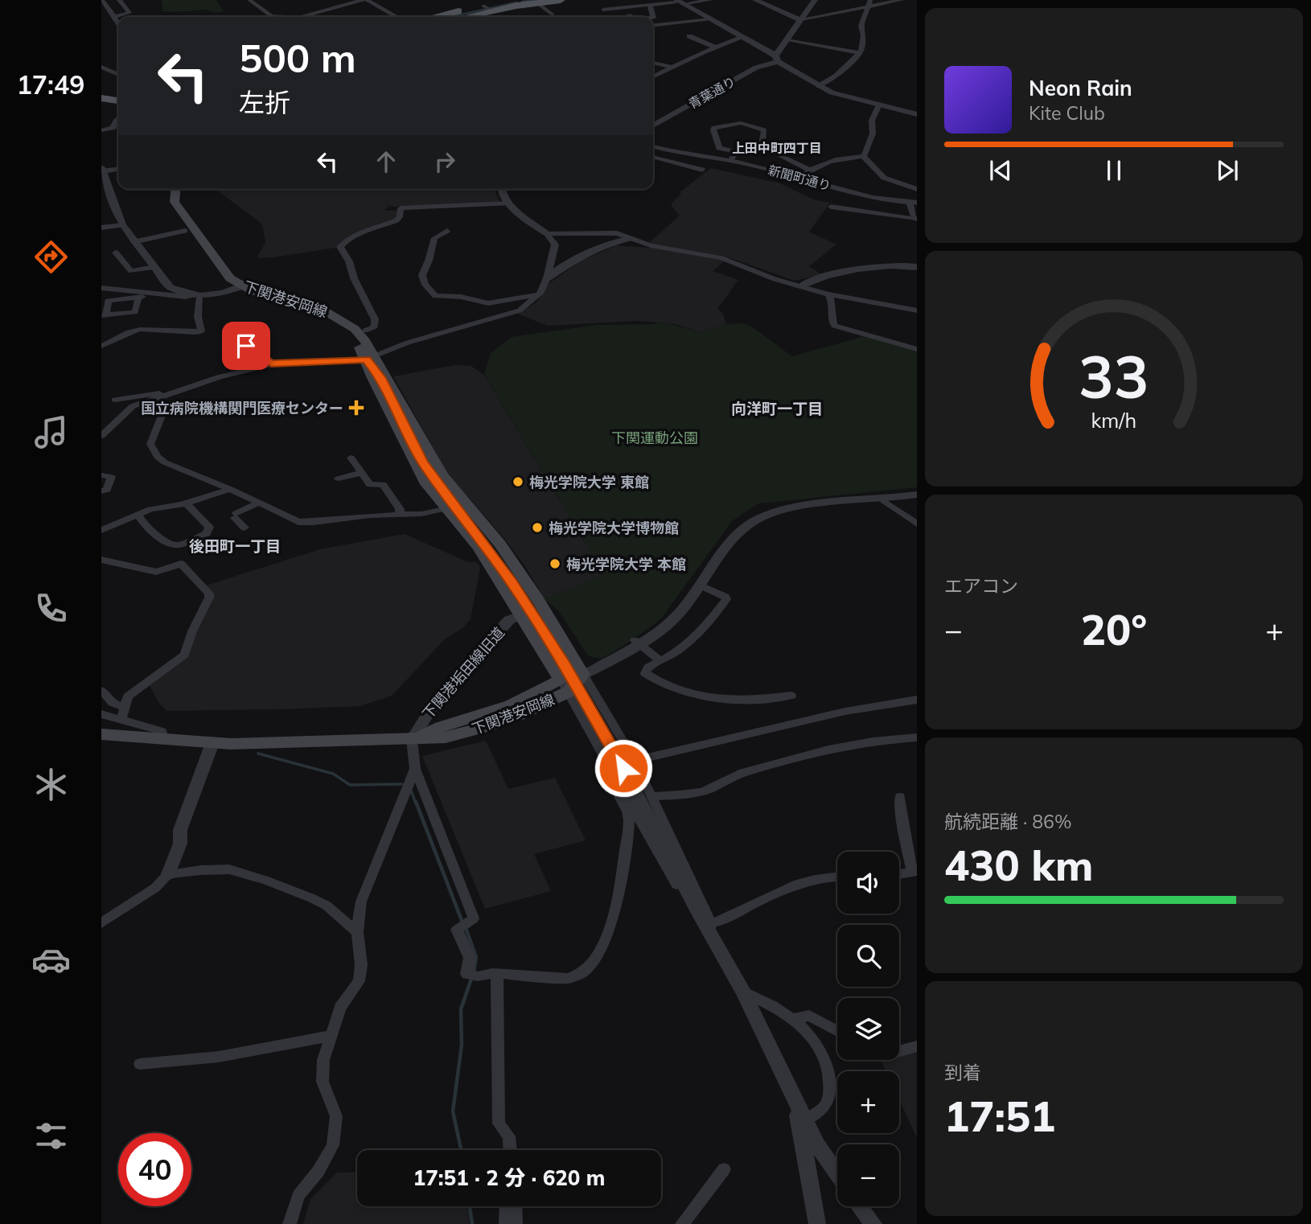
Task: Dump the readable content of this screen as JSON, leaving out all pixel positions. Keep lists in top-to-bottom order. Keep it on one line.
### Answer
{"streets":{"main road":["下関港安岡線"],"street":["青葉通り","新聞町通り","下関港垢田線旧道"]},"crossings":[["下関港安岡線","下関港垢田線旧道"]],"districts":["上田中町四丁目","向洋町一丁目","後田町一丁目"],"parks":["下関運動公園"],"places":{"health":["国立病院機構関門医療センター"],"other":["梅光学院大学 東館","梅光学院大学博物館","梅光学院大学 本館"]},"page":{"tabs":"17:49","turn":["500 m","左折"],"song":["Neon Rain","Kite Club"],"tile":["エアコン",["航続距離 · 86%","430 km"],["到着","17:51"]],"heat":["−","20°","+"],"map_buttons":["+","−"],"limit":"40","trip":"17:51 · 2 分 · 620 m","gauge":["33","km/h"]}}
